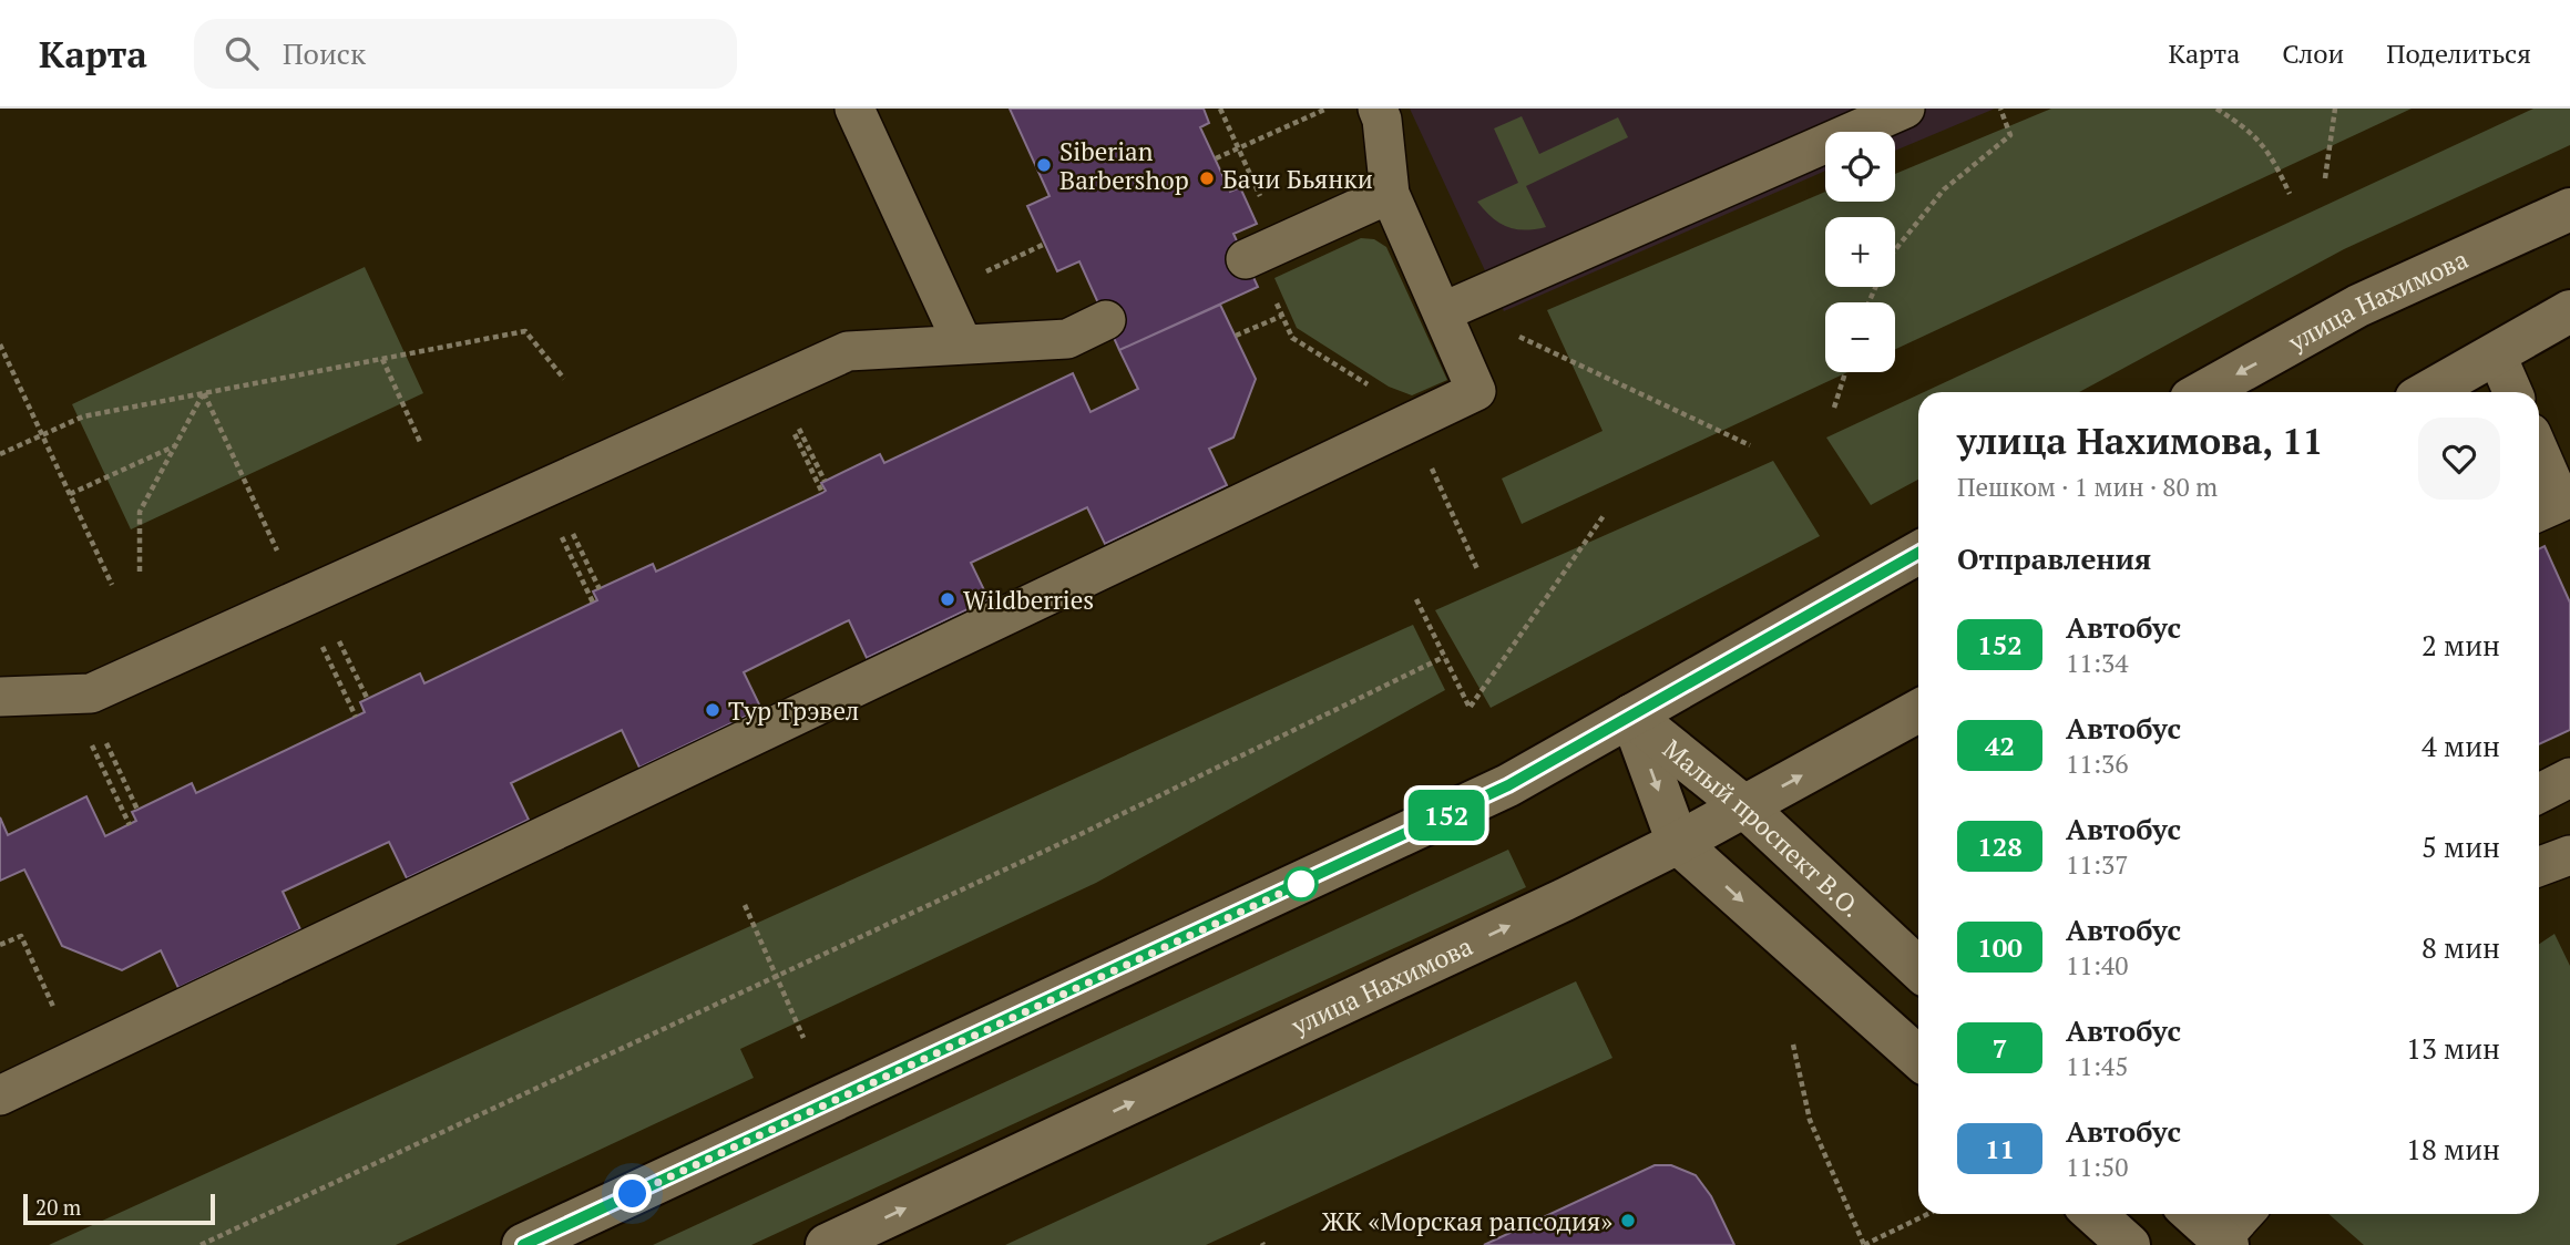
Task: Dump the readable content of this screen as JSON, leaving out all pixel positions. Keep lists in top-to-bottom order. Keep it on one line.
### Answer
{"streets":{"main road":["улица Нахимова","Малый проспект В.О."]},"crossings":[["улица Нахимова","Малый проспект В.О."]],"places":["Siberian Barbershop","Бачи Бьянки","Wildberries","Тур Трэвел","ЖК «Морская рапсодия»"],"lines":["bus line 152"],"scale_bar":"20 m","page":{"header":"Карта","search":"Поиск","nav":["Карта","Слои","Поделиться"],"on_map":"152","map_buttons":["+","−"],"heading":[["улица Нахимова, 11","Пешком · 1 мин · 80 m"],"Отправления"],"list":[{"mark":"152","name":"Автобус","note":"11:34","value":"2 мин"},{"mark":"42","name":"Автобус","note":"11:36","value":"4 мин"},{"mark":"128","name":"Автобус","note":"11:37","value":"5 мин"},{"mark":"100","name":"Автобус","note":"11:40","value":"8 мин"},{"mark":"7","name":"Автобус","note":"11:45","value":"13 мин"},{"mark":"11","name":"Автобус","note":"11:50","value":"18 мин"}],"scale":"20 m"}}
